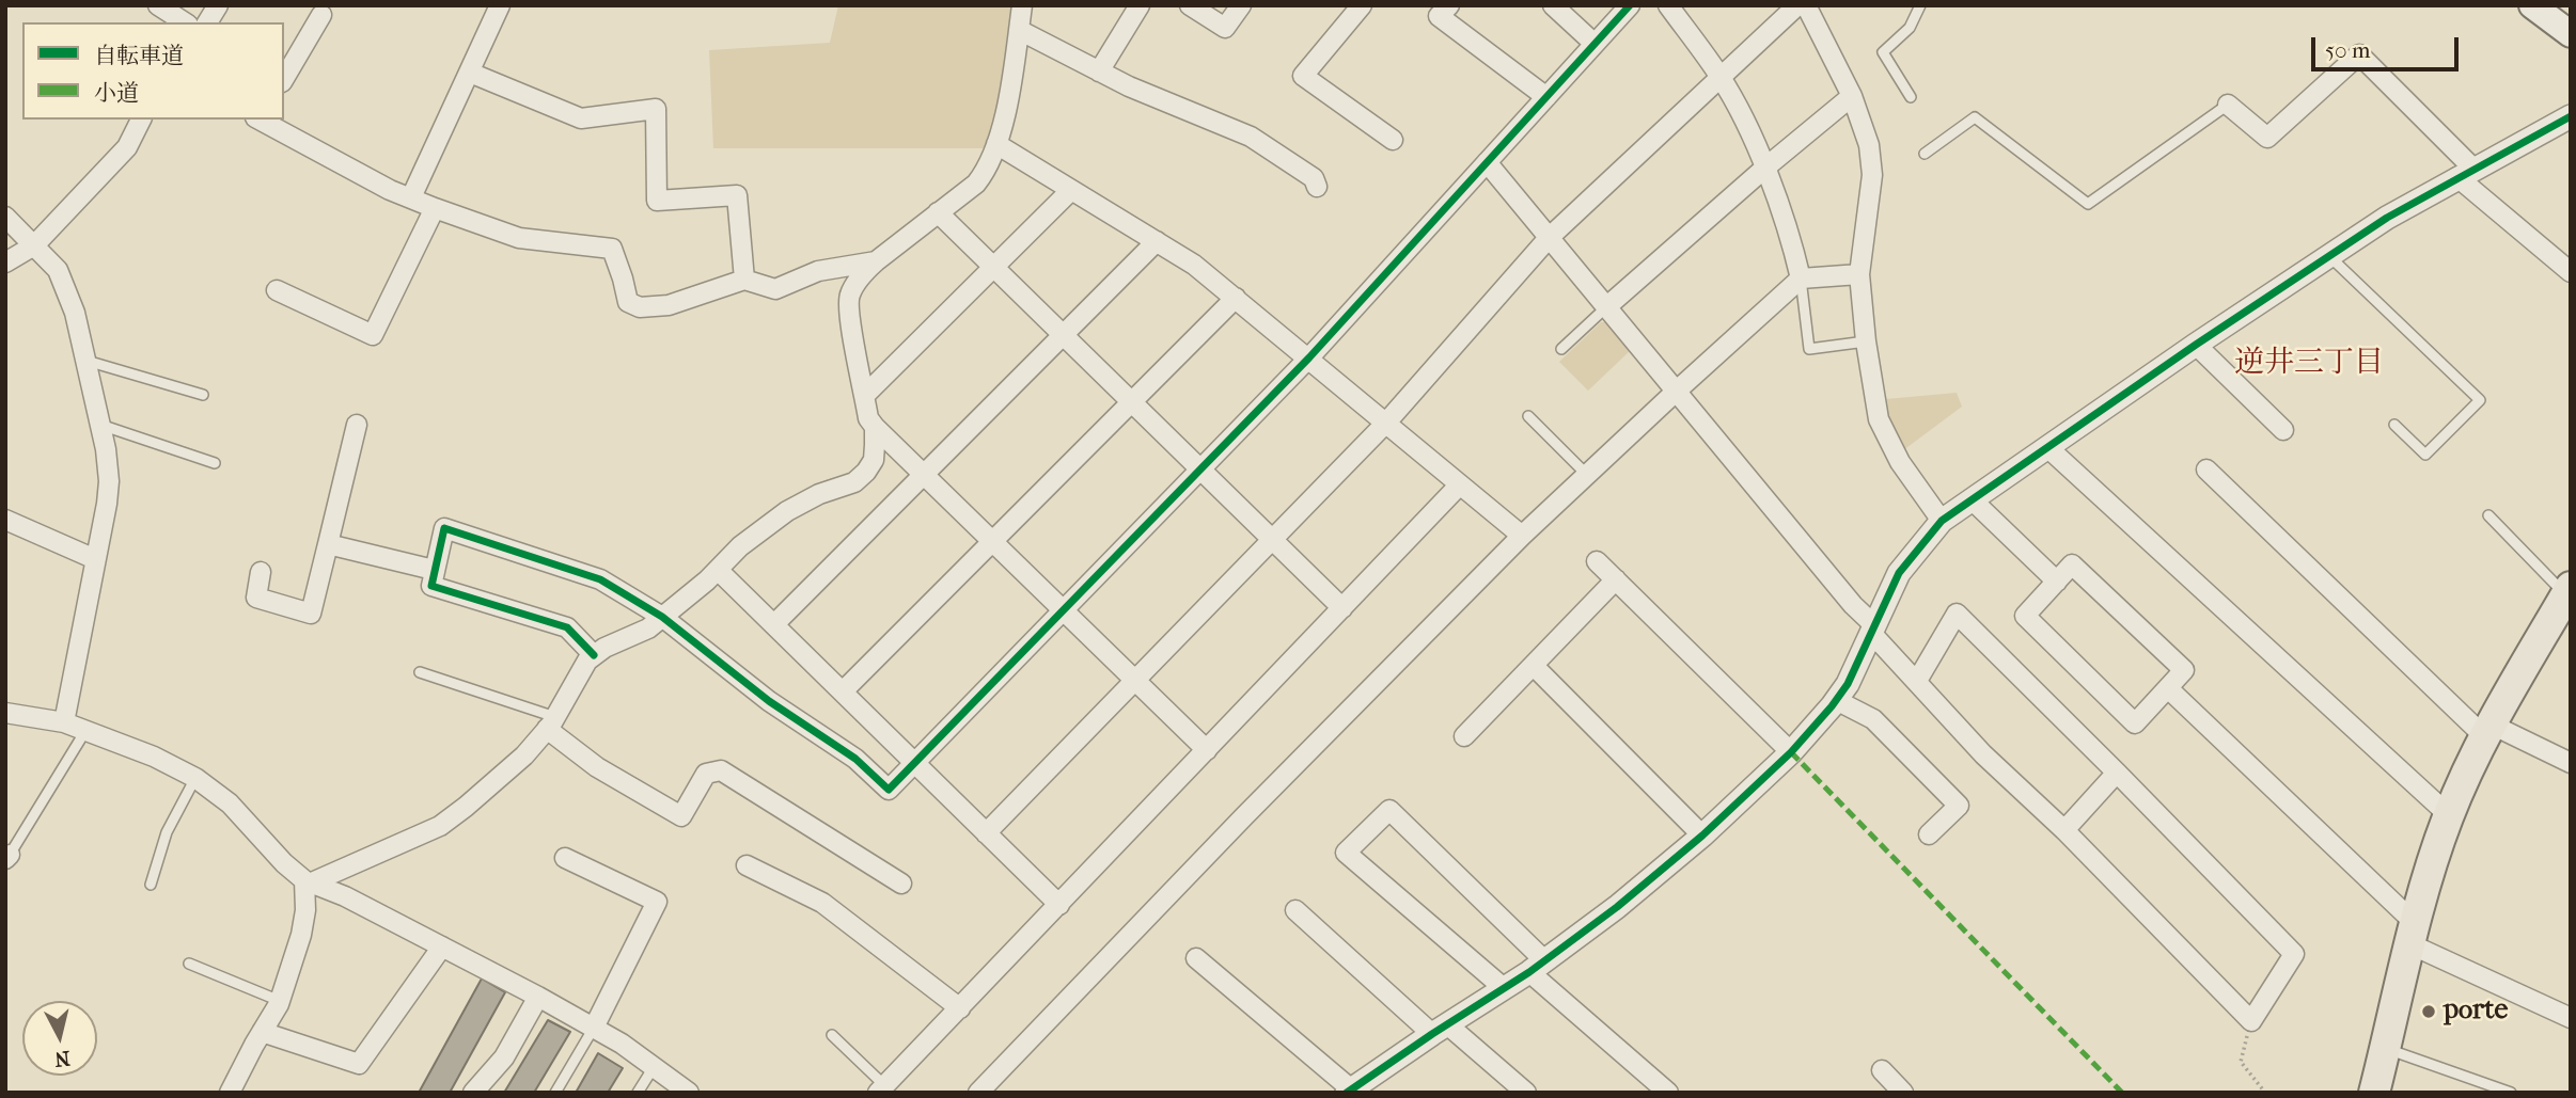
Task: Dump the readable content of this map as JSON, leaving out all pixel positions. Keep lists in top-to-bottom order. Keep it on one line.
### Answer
{"districts":["逆井三丁目"],"places":["porte"],"legend":["自転車道","小道"],"scale_bar":"50 m","north":"bottom"}
